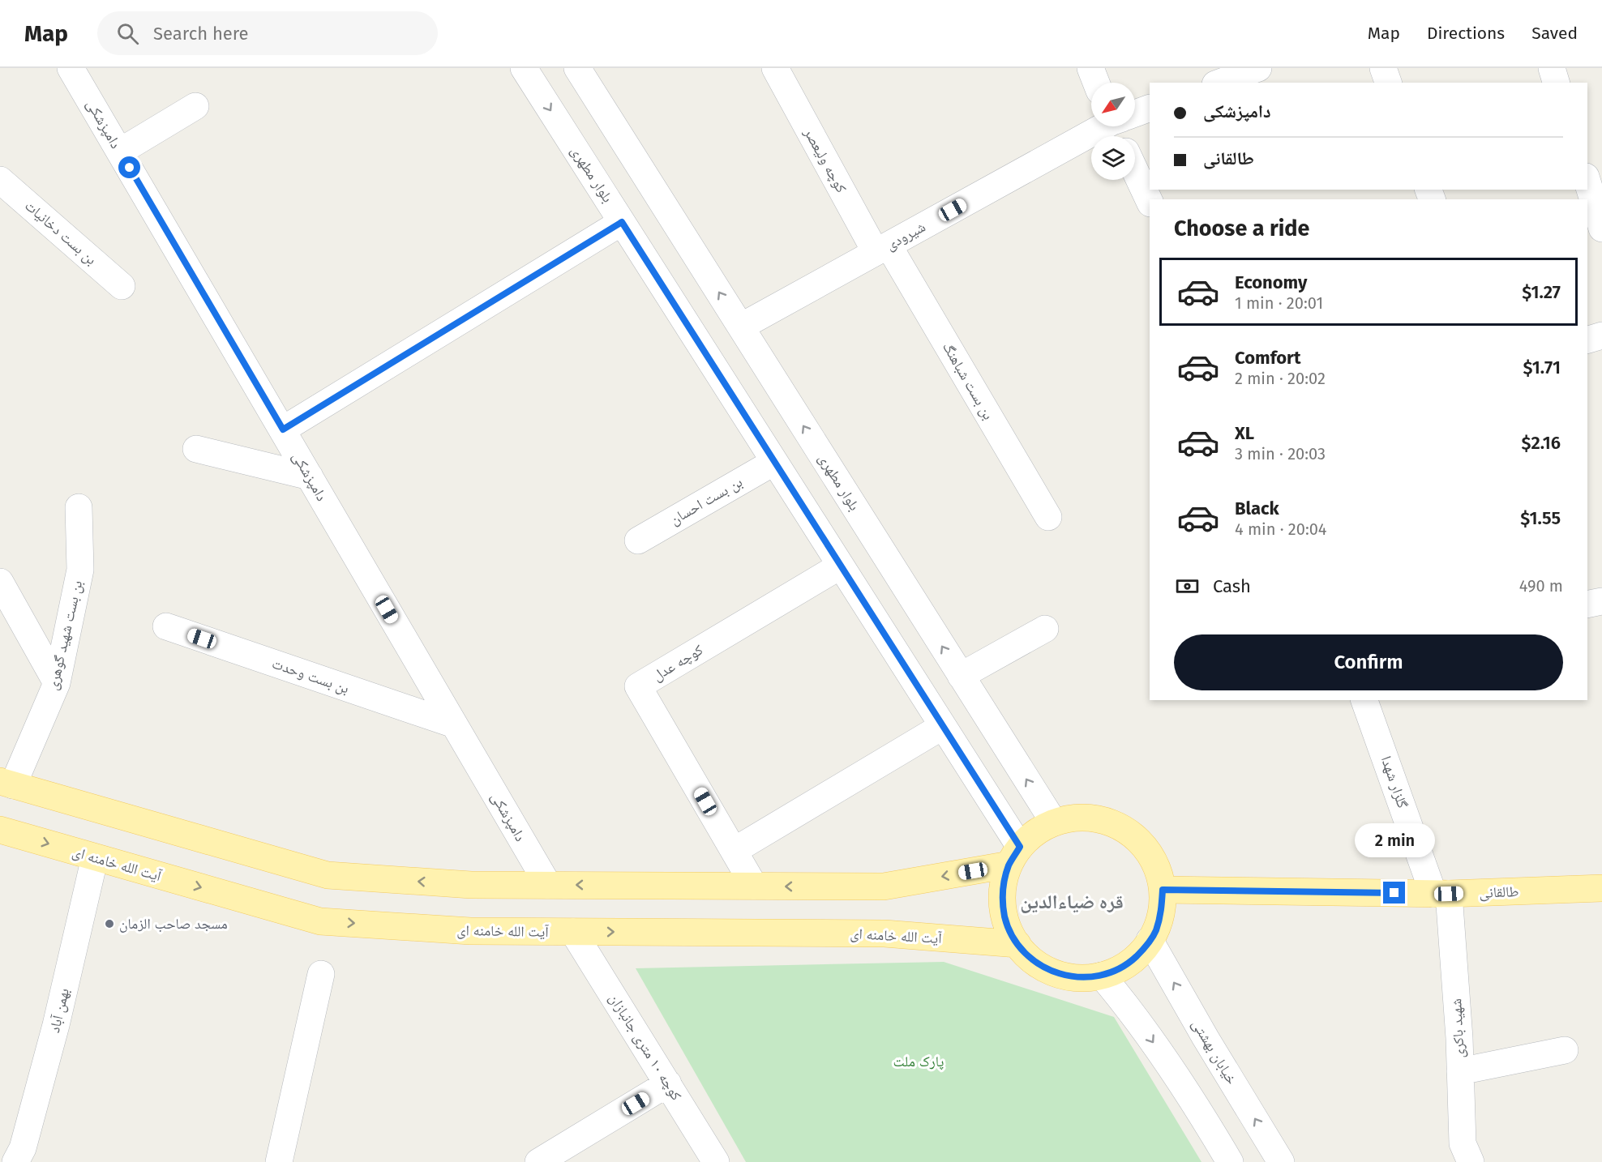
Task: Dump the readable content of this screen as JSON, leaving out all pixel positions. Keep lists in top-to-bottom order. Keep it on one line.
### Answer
{"streets":{"main road":["آیت الله خامنه ای","طالقانی"],"street":["دامپزشکی","کوچه ولیعصر","بلوار مطهری","بن بست دخانیات","شیرودی","بن بست شباهنگ","بن بست احسان","بن بست شهید گوهری","کوچه عدل","بن بست وحدت","گلزار شهدا","بهمن آباد","شهید باکری","کوچه ۱۰ متری جانبازان","خیابان بهشتی"]},"crossings":[["دامپزشکی","بن بست وحدت"],["کوچه ولیعصر","شیرودی"],["کوچه ولیعصر","بن بست شباهنگ"],["بلوار مطهری","شیرودی"],["بلوار مطهری","بن بست احسان"],["بلوار مطهری","کوچه عدل"],["بلوار مطهری","آیت الله خامنه ای"],["بلوار مطهری","طالقانی"],["بلوار مطهری","خیابان بهشتی"],["شیرودی","بن بست شباهنگ"],["گلزار شهدا","طالقانی"],["گلزار شهدا","شهید باکری"],["آیت الله خامنه ای","طالقانی"],["آیت الله خامنه ای","بهمن آباد"],["آیت الله خامنه ای","کوچه ۱۰ متری جانبازان"],["آیت الله خامنه ای","خیابان بهشتی"],["طالقانی","شهید باکری"],["طالقانی","خیابان بهشتی"]],"districts":["قره ضیاءالدین"],"parks":["پارک ملت"],"places":["مسجد صاحب الزمان"],"north":"bottom left","page":{"header":"Map","search":"Search here","nav":["Map","Directions","Saved"],"banner":["دامپزشکی","طالقانی"],"heading":"Choose a ride","list":[{"name":"Economy","note":"1 min · 20:01","value":"$1.27"},{"name":"Comfort","note":"2 min · 20:02","value":"$1.71"},{"name":"XL","note":"3 min · 20:03","value":"$2.16"},{"name":"Black","note":"4 min · 20:04","value":"$1.55"}],"pay":["Cash","490 m"],"buttons":"Confirm","bubble":"2 min"}}
